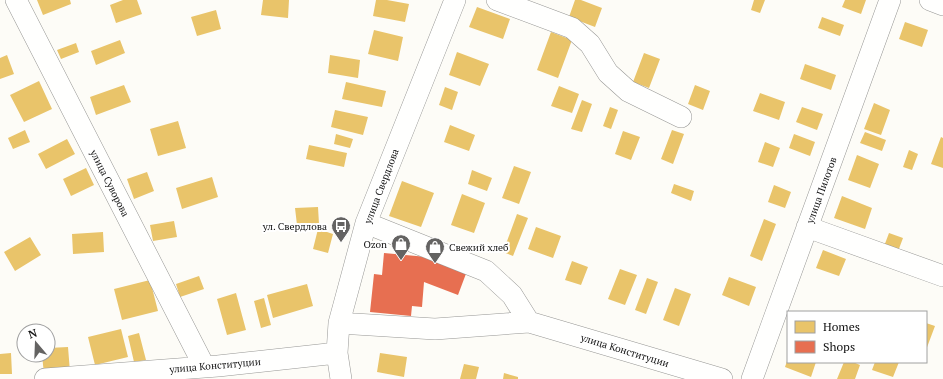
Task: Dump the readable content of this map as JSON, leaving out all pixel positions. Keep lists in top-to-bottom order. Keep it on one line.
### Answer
{"streets":{"street":["улица Суворова","улица Свердлова","улица Пилотов","улица Конституции"]},"crossings":[["улица Суворова","улица Конституции"],["улица Свердлова","улица Конституции"]],"places":{"bus stop":["ул. Свердлова"],"shop":["Ozon","Свежий хлеб"]},"legend":["Homes","Shops"],"north":"top"}
